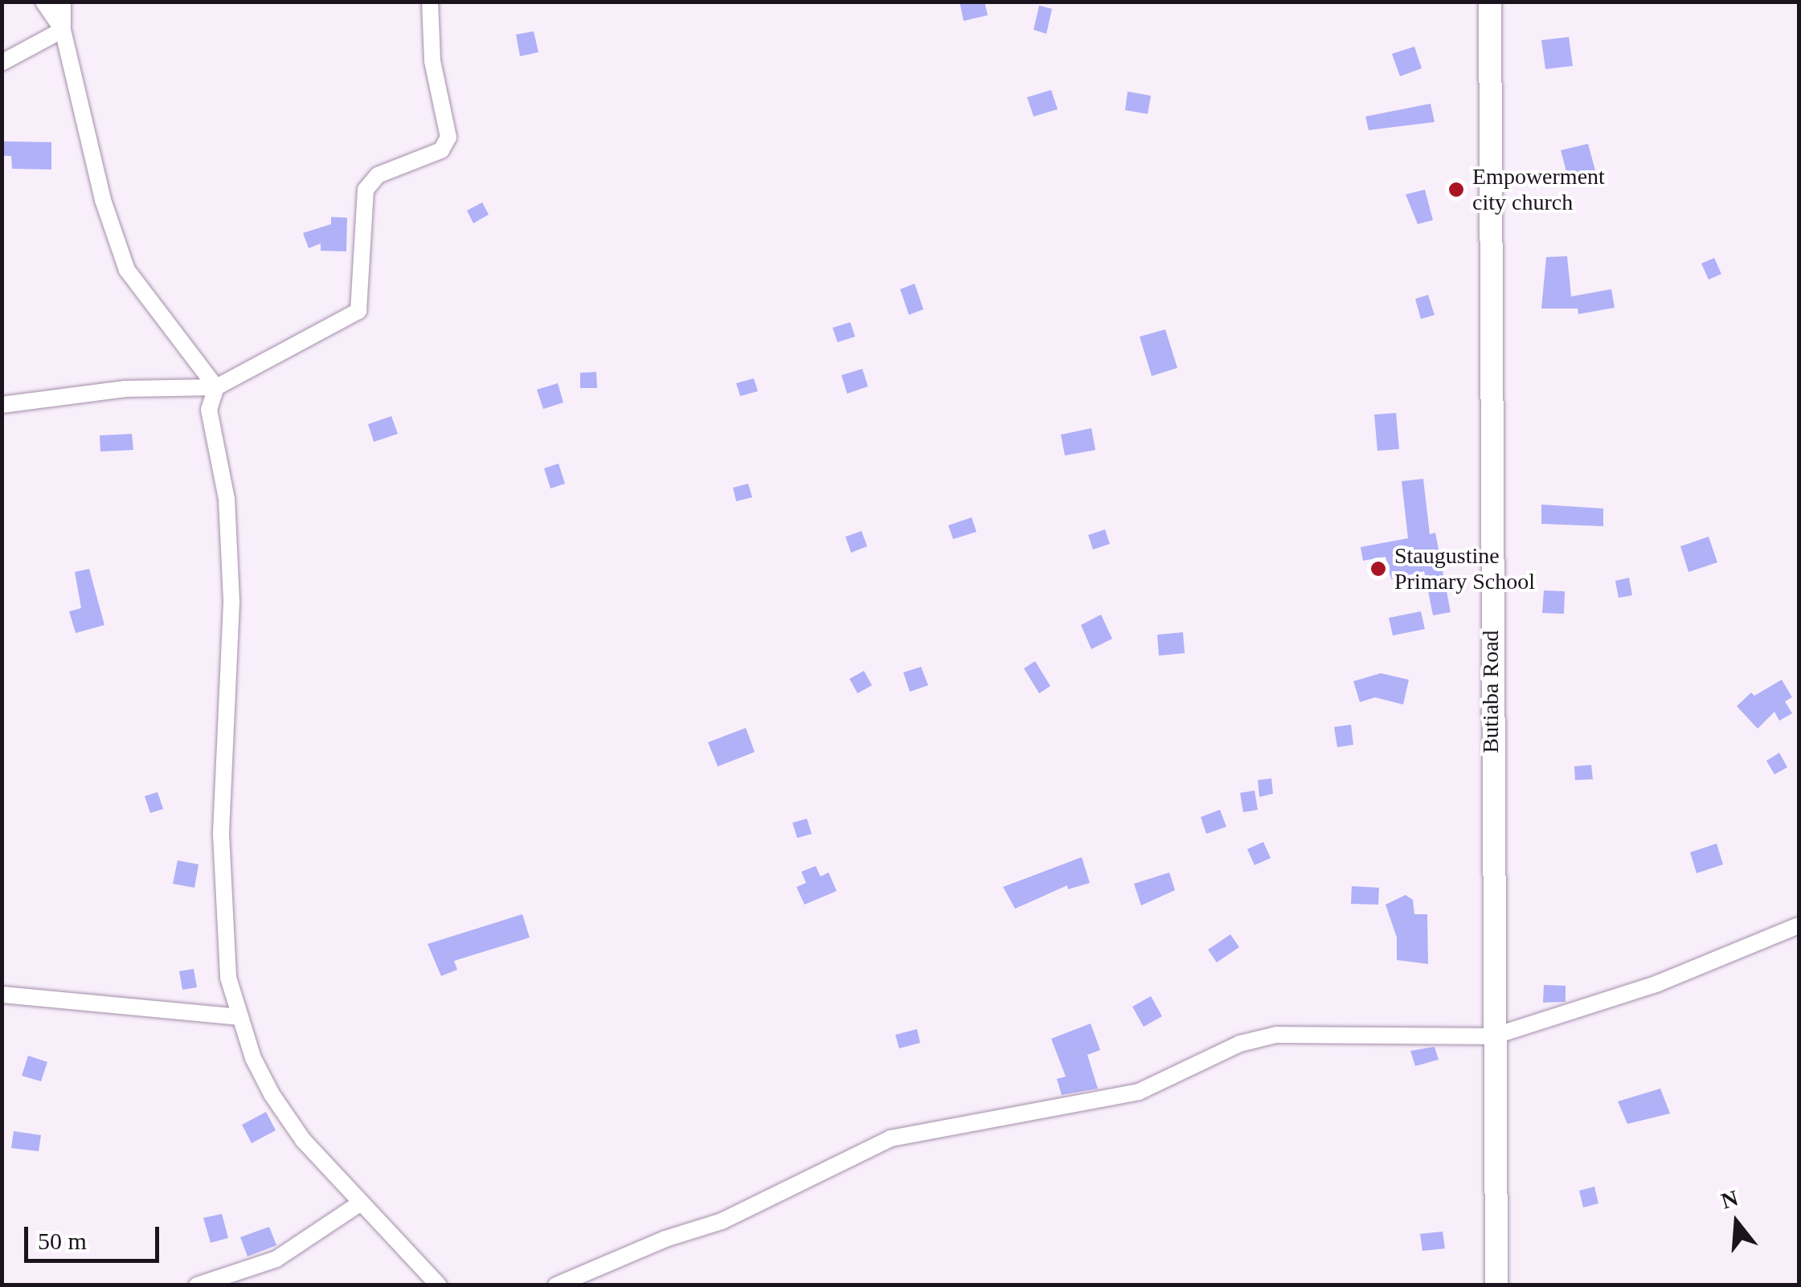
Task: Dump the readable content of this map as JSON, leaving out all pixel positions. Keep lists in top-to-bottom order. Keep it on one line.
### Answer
{"streets":{"main road":["Butiaba Road"]},"places":["Empowerment city church","Staugustine Primary School"],"scale_bar":"50 m","north":"top"}
